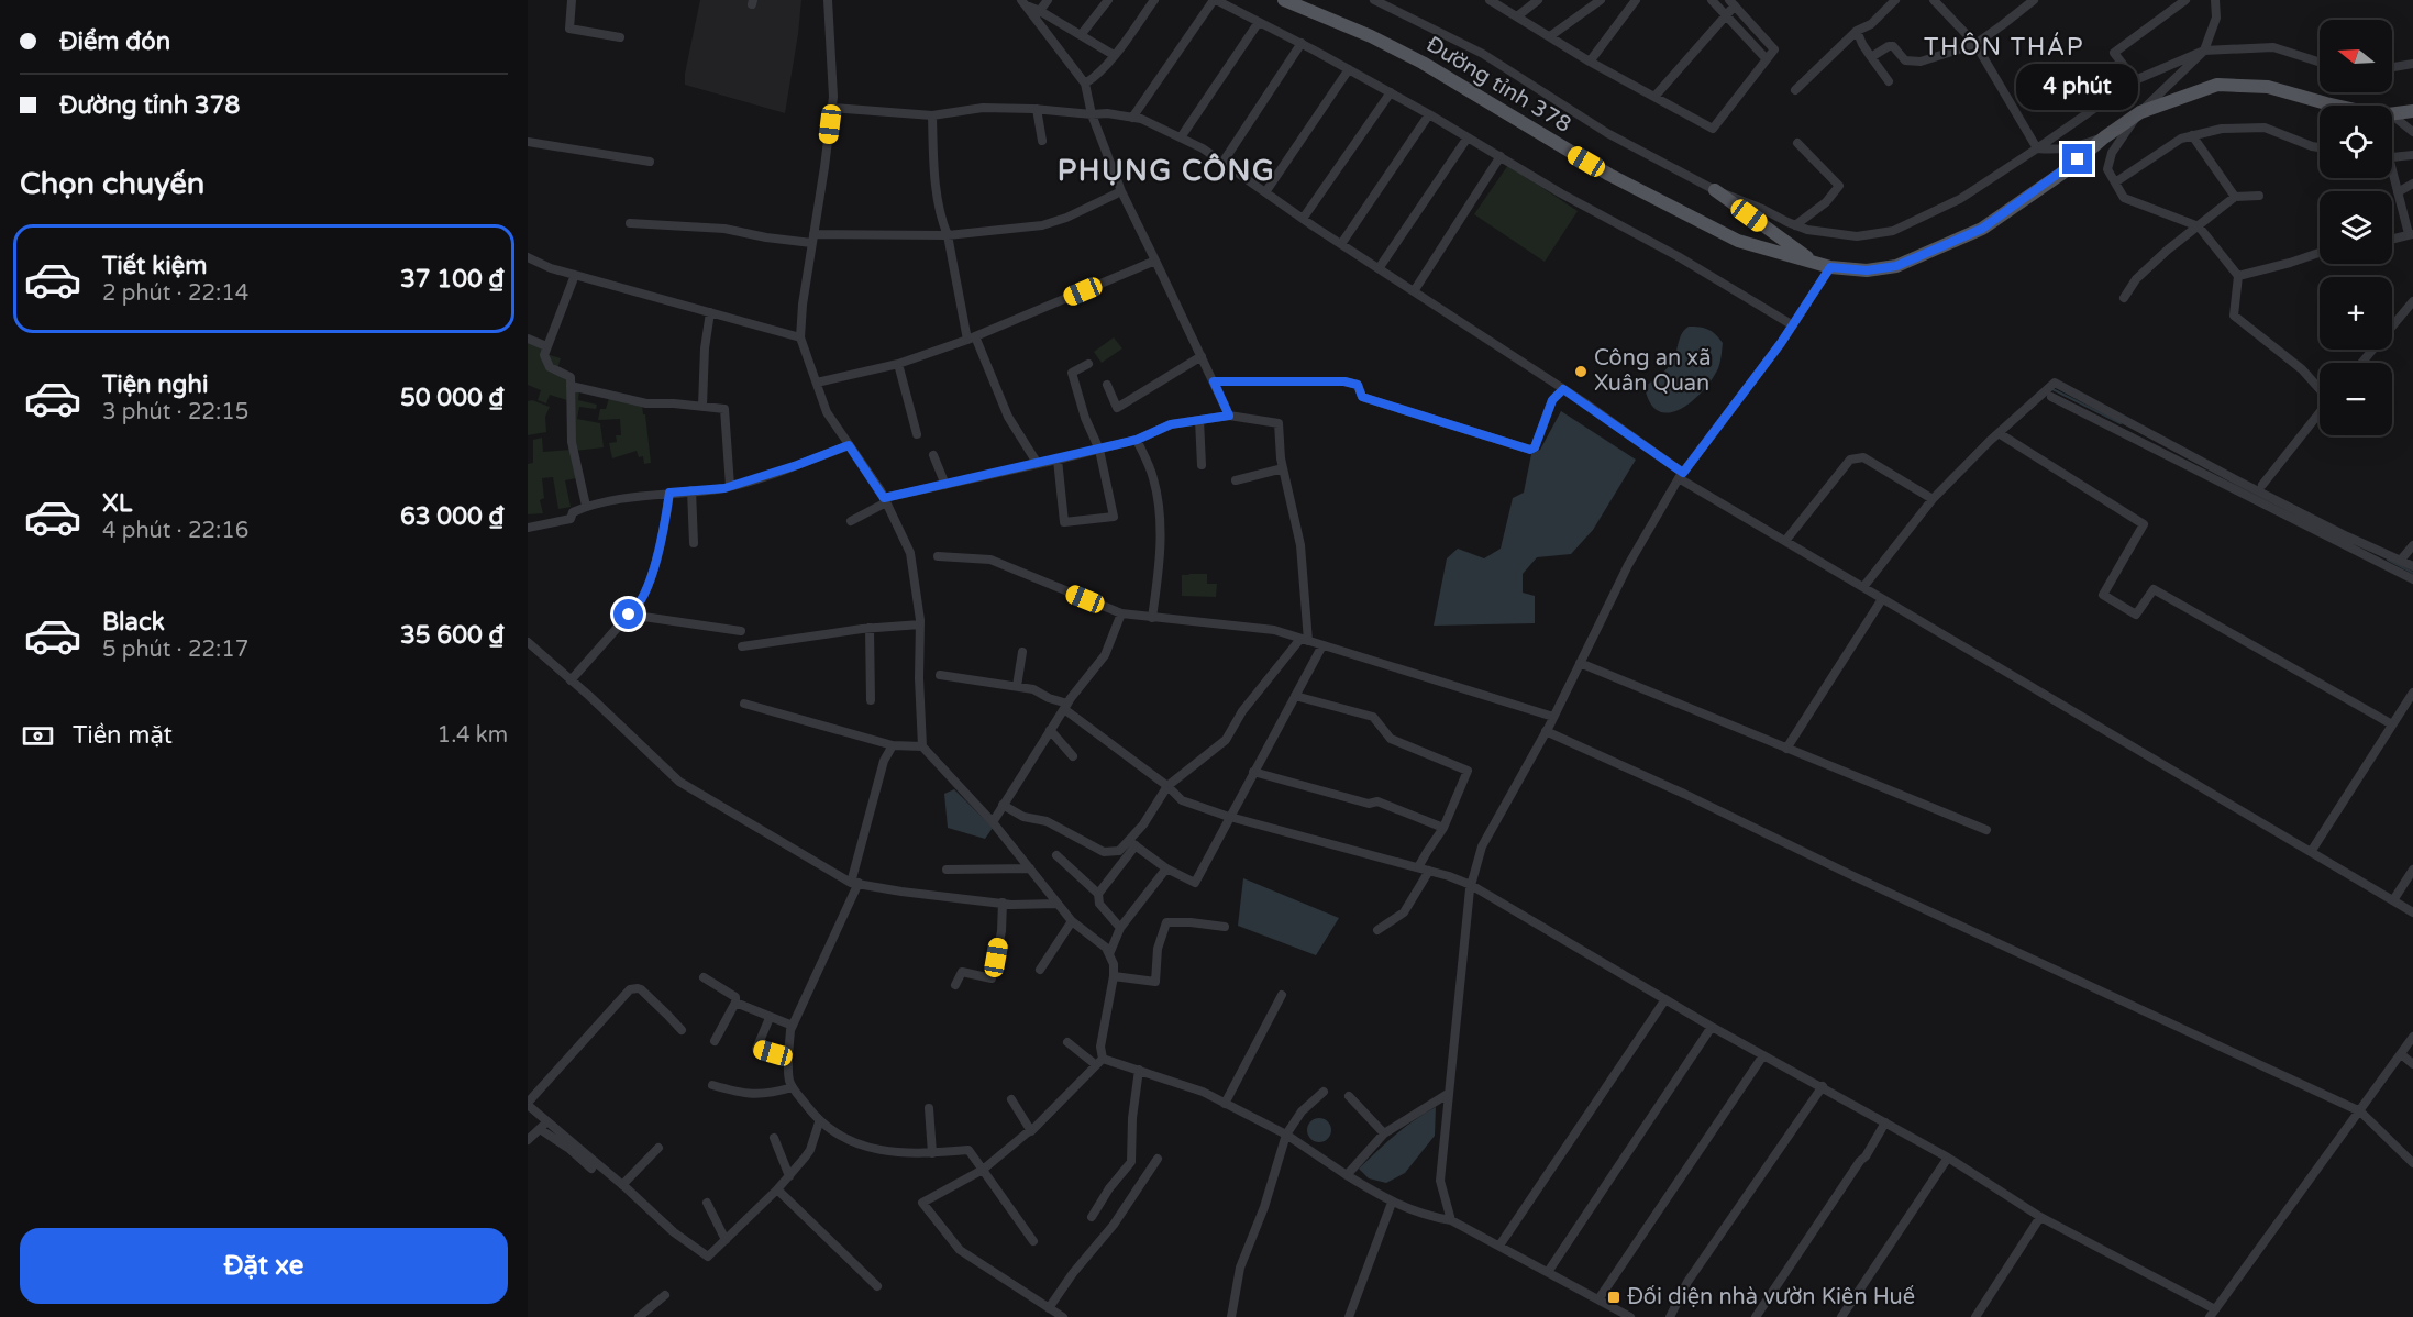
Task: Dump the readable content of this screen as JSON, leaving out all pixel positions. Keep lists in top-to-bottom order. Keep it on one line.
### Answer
{"streets":{"main road":["Đường tỉnh 378"]},"districts":["THÔN THÁP","PHỤNG CÔNG"],"places":{"other":["Công an xã Xuân Quan"],"transit":["Đối diện nhà vườn Kiên Huế"]},"north":"left","page":{"banner":["Điểm đón","Đường tỉnh 378"],"map_buttons":["+","−"],"bubble":"4 phút","heading":"Chọn chuyến","list":[{"name":"Tiết kiệm","note":"2 phút · 22:14","value":"37 100 ₫"},{"name":"Tiện nghi","note":"3 phút · 22:15","value":"50 000 ₫"},{"name":"XL","note":"4 phút · 22:16","value":"63 000 ₫"},{"name":"Black","note":"5 phút · 22:17","value":"35 600 ₫"}],"pay":["Tiền mặt","1.4 km"],"buttons":"Đặt xe"}}
